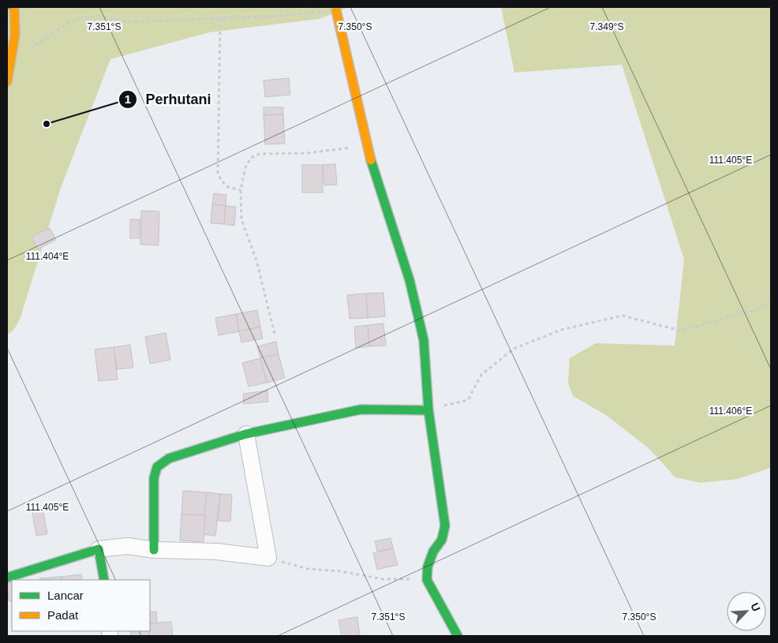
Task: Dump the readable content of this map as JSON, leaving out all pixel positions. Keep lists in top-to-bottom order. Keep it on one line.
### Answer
{"places":["Perhutani"],"legend":["Lancar","Padat"],"north":"top right","coordinates":["7.351°S","7.350°S","7.349°S","111.405°E","111.404°E","111.406°E"]}
